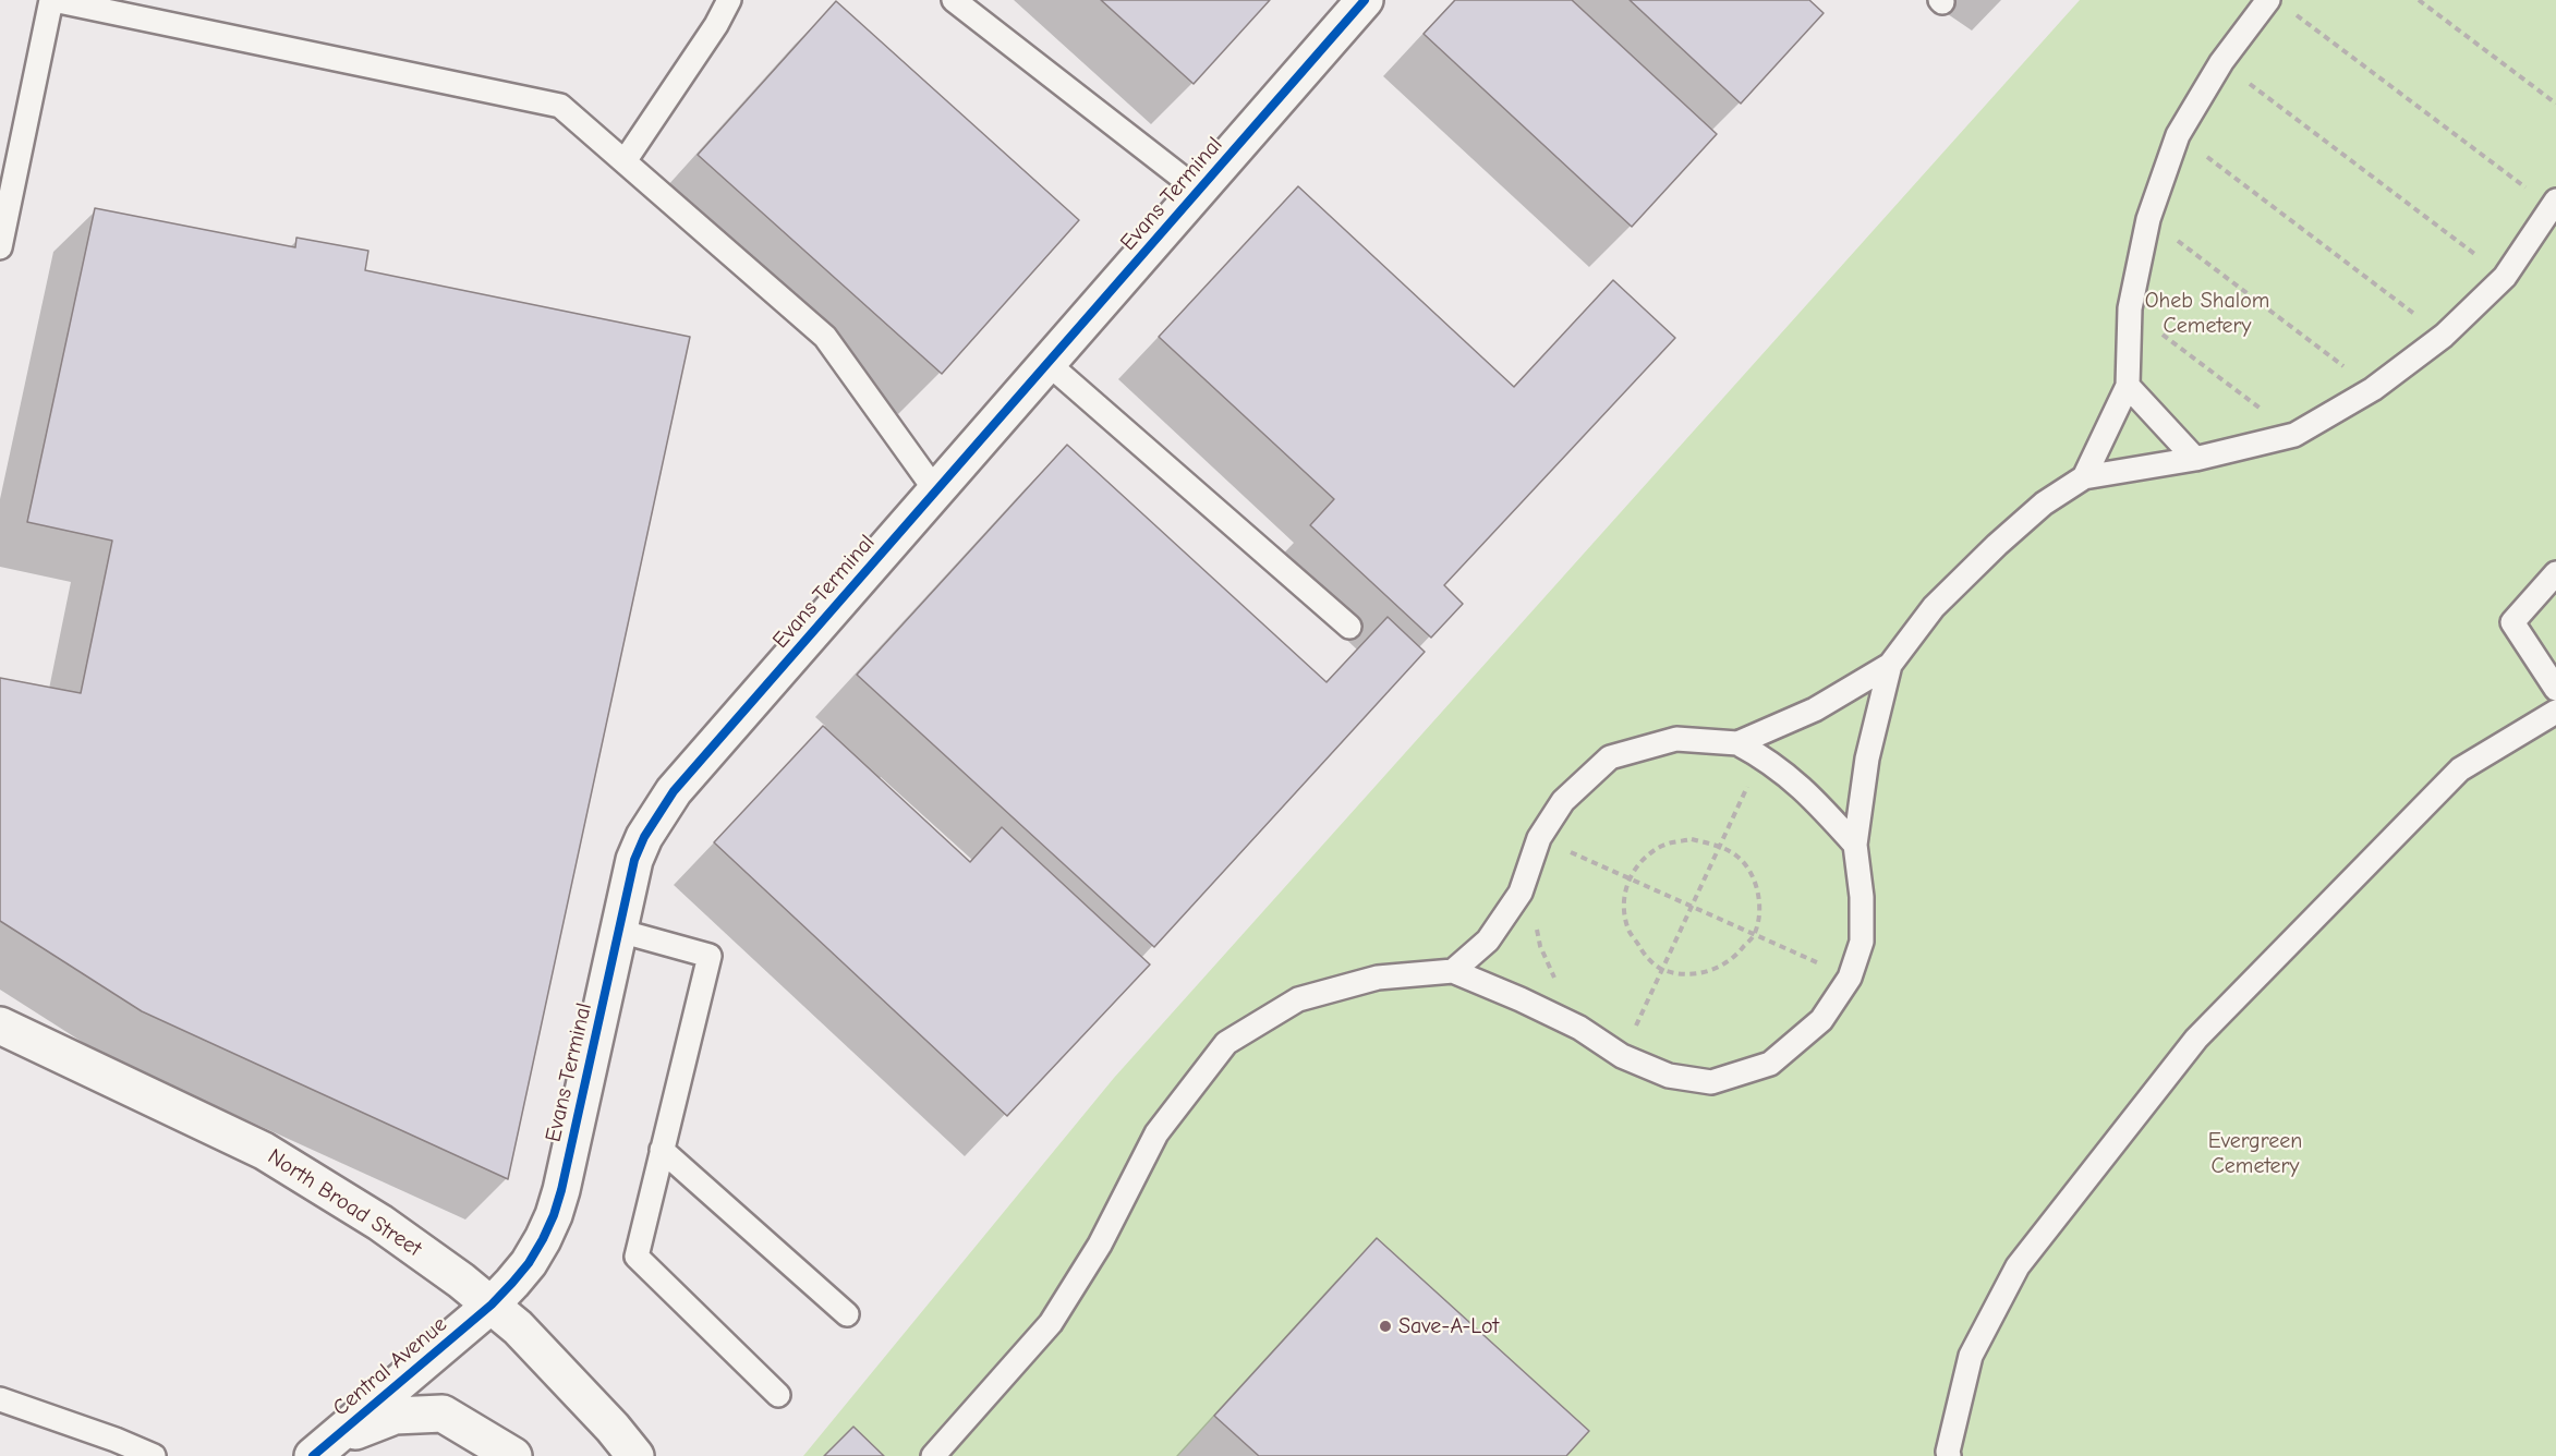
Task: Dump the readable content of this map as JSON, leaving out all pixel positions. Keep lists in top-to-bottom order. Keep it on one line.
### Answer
{"streets":{"street":["Evans Terminal","North Broad Street","Central Avenue"]},"crossings":[["Evans Terminal","North Broad Street"],["Evans Terminal","Central Avenue"],["North Broad Street","Central Avenue"]],"parks":["Oheb Shalom Cemetery","Evergreen Cemetery"],"places":["Save-A-Lot"]}
